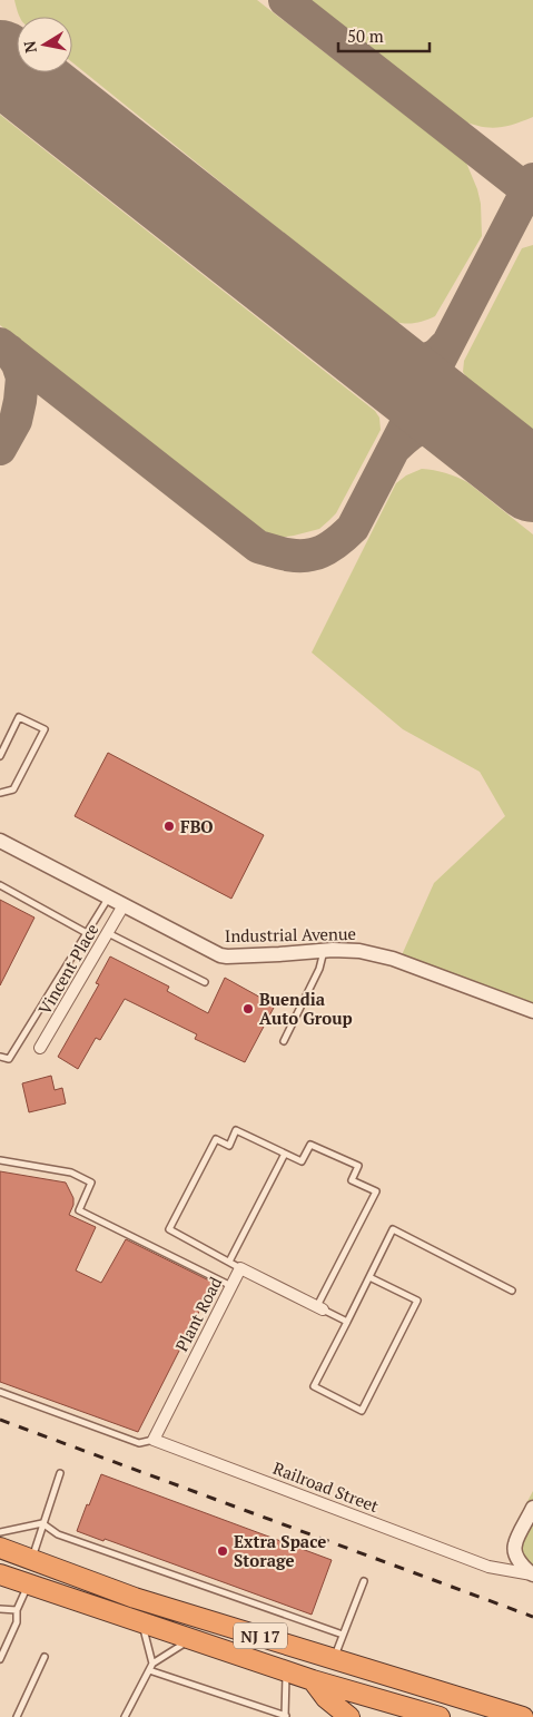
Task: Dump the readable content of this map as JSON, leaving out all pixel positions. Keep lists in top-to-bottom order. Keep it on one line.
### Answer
{"streets":{"highway":["NJ 17"],"street":["Industrial Avenue","Vincent Place","Plant Road","Railroad Street"]},"crossings":[["Industrial Avenue","Vincent Place"],["Plant Road","Railroad Street"]],"places":["FBO","Buendia Auto Group","Extra Space Storage"],"scale_bar":"50 m","north":"left"}
